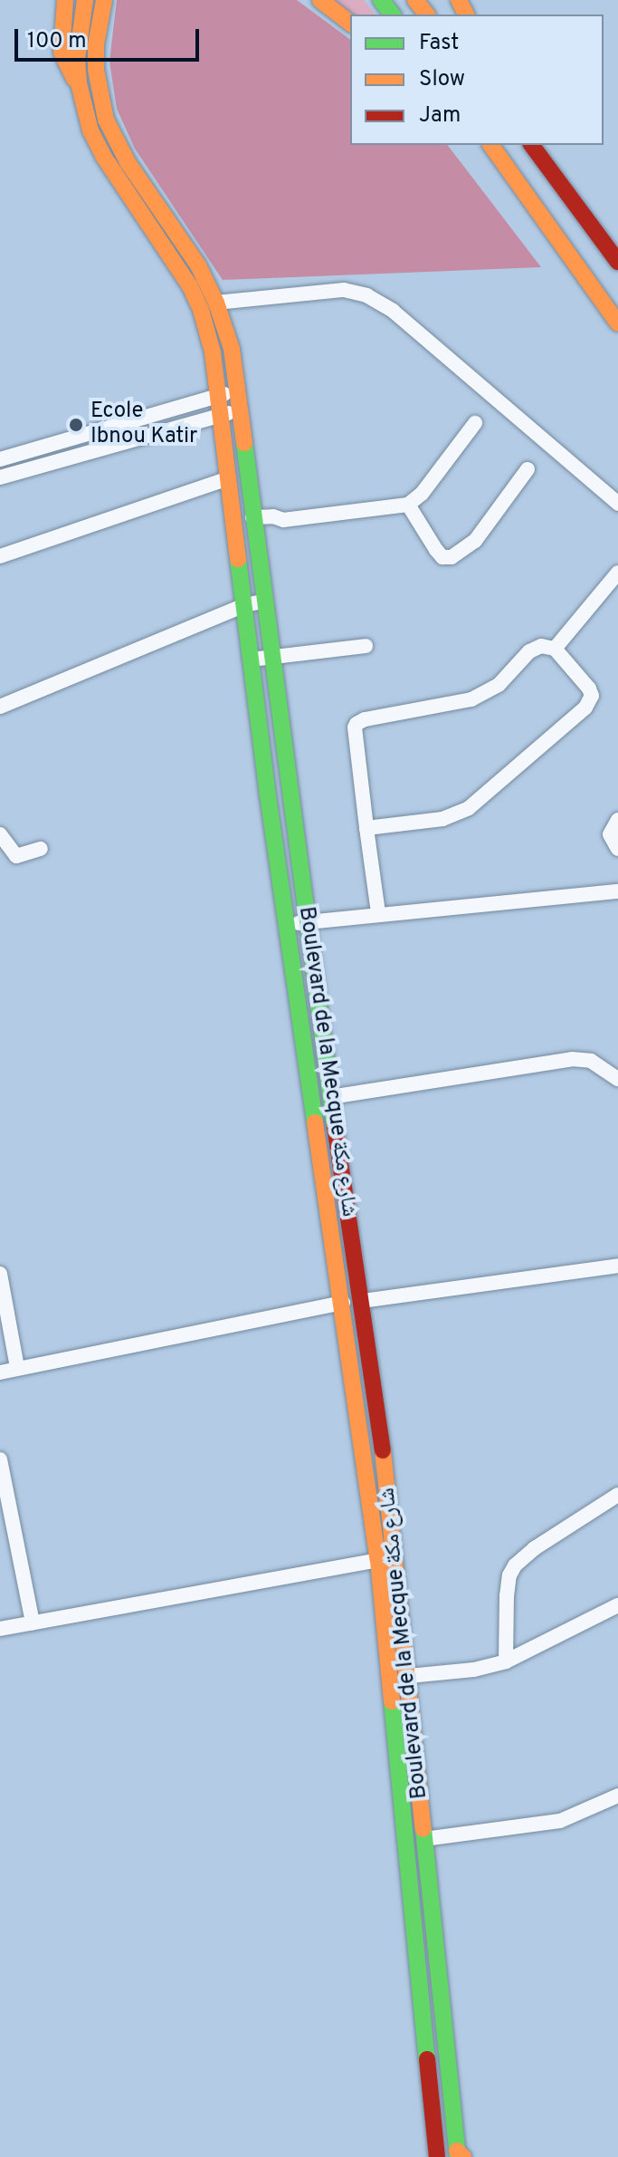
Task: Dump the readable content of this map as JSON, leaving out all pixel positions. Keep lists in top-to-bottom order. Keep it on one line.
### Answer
{"streets":{"main road":["Boulevard de la Mecque شارع مكة"]},"places":["Ecole Ibnou Katir"],"legend":["Fast","Slow","Jam"],"scale_bar":"100 m"}
